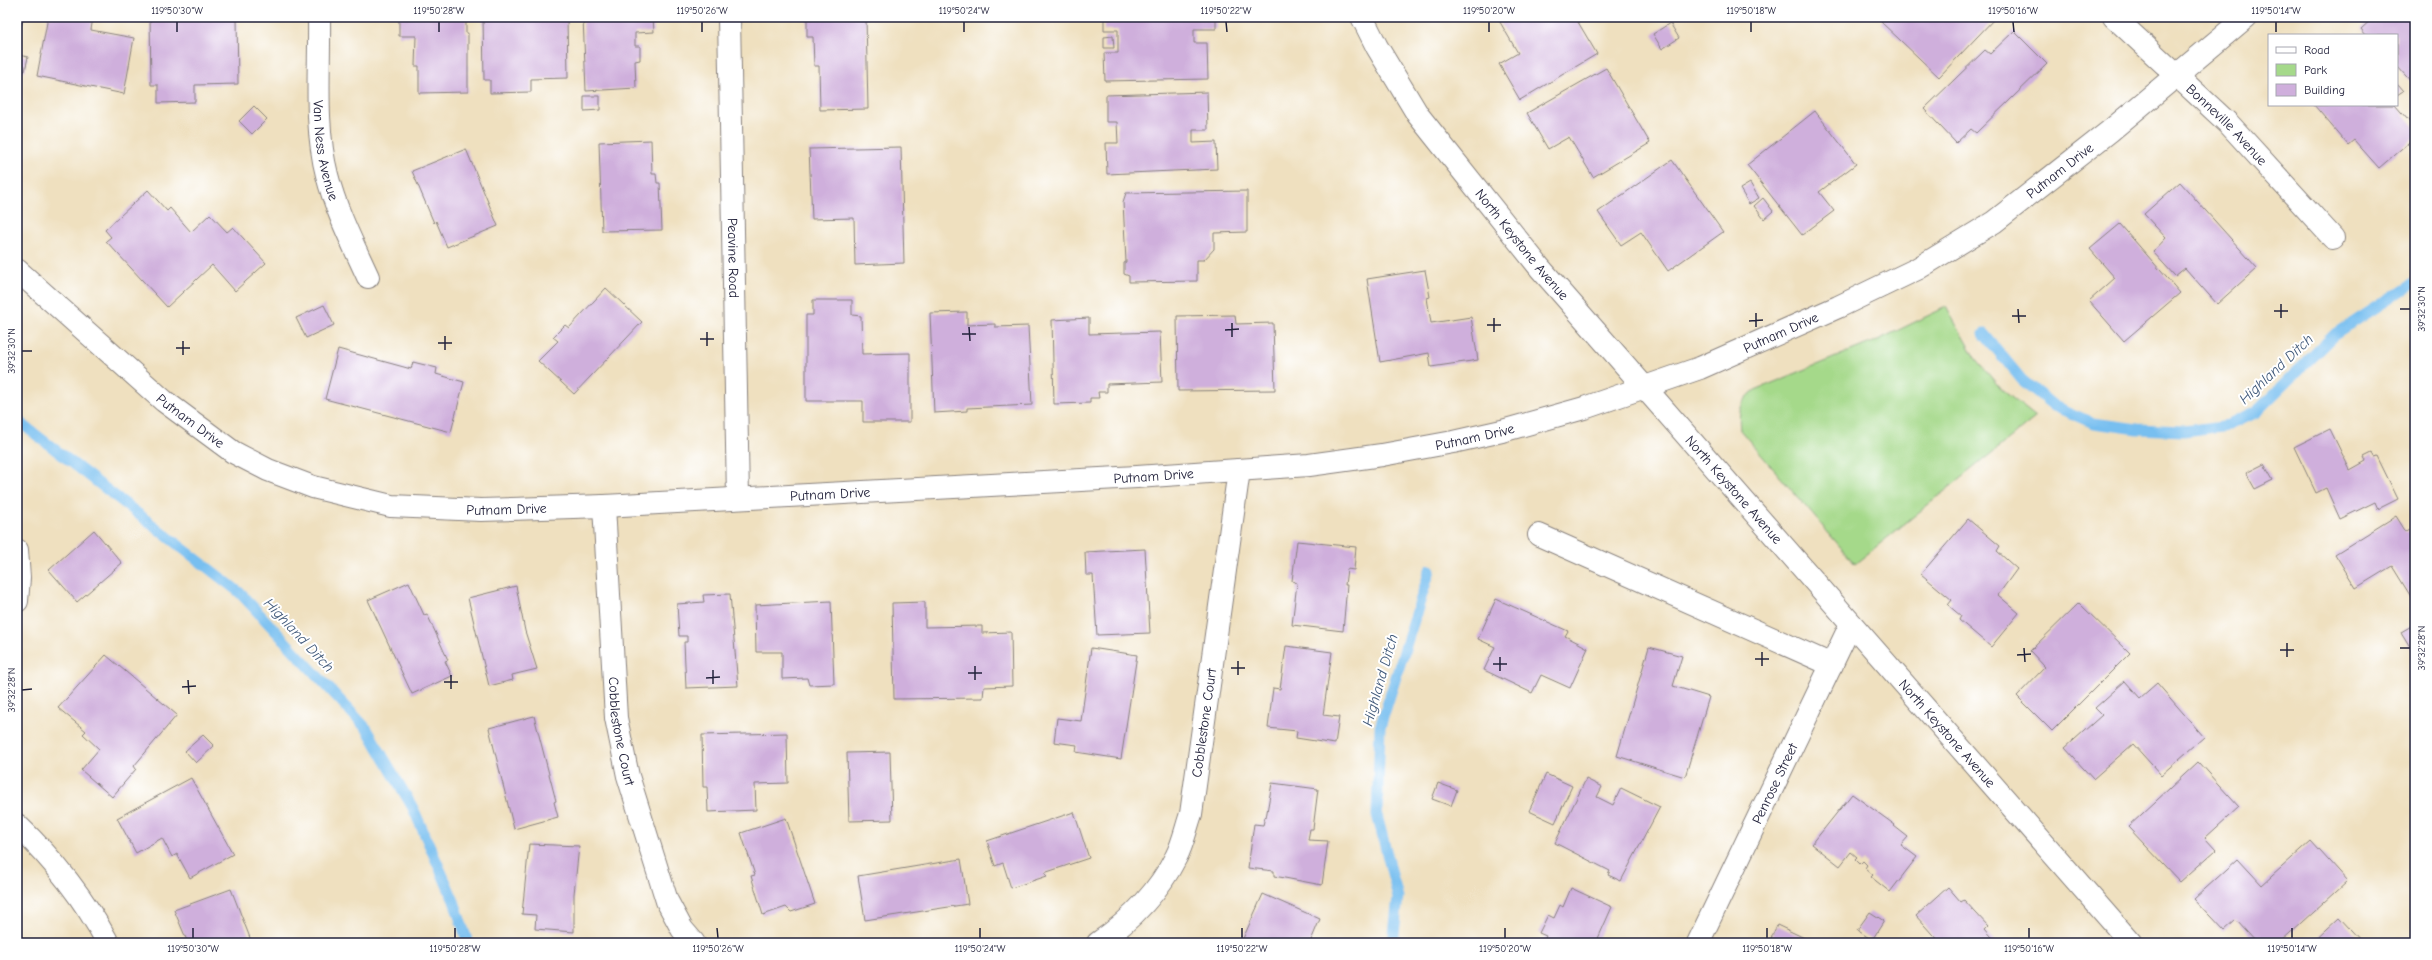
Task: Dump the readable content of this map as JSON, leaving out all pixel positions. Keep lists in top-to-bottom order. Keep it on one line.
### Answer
{"streets":{"street":["Bonneville Avenue","Van Ness Avenue","Putnam Drive","North Keystone Avenue","Peavine Road","Cobblestone Court","Penrose Street"]},"crossings":[["Bonneville Avenue","Putnam Drive"],["Putnam Drive","North Keystone Avenue"],["Putnam Drive","Peavine Road"],["Putnam Drive","Cobblestone Court"],["North Keystone Avenue","Penrose Street"]],"water":["Highland Ditch"],"legend":["Road","Park","Building"],"coordinates":["119°50'30\"W","119°50'28\"W","119°50'26\"W","119°50'24\"W","119°50'22\"W","119°50'20\"W","119°50'18\"W","119°50'16\"W","119°50'14\"W","39°32'30\"N","39°32'28\"N"]}
